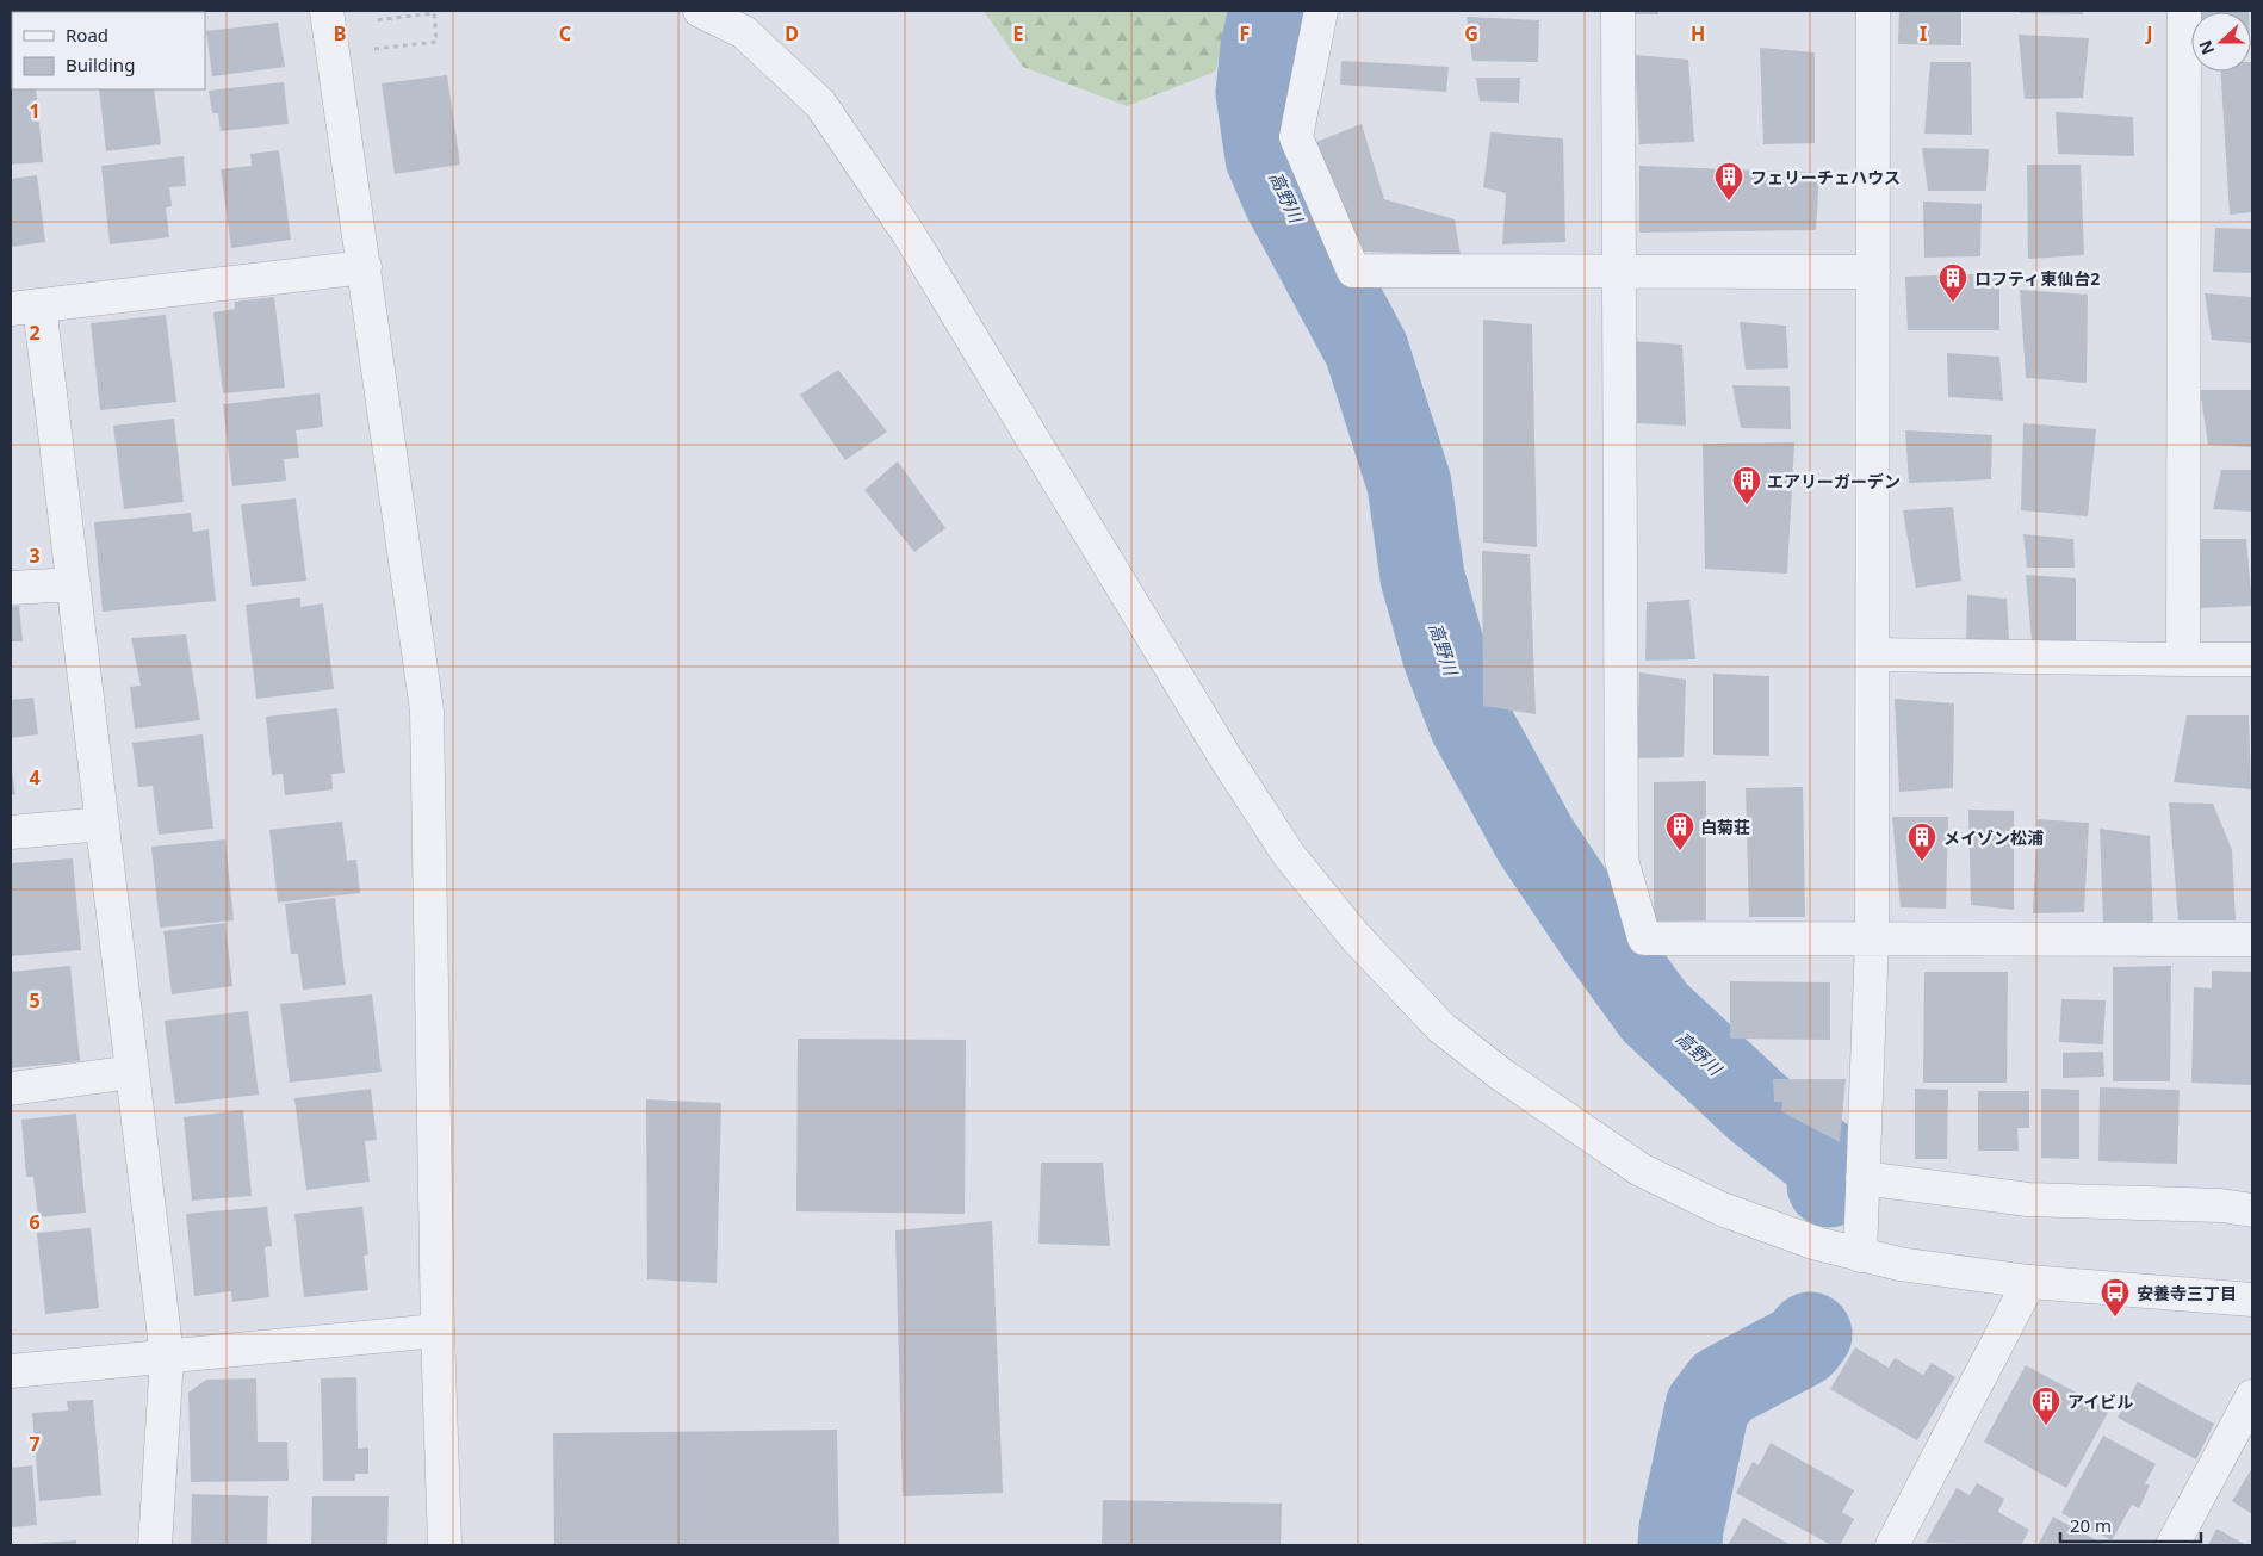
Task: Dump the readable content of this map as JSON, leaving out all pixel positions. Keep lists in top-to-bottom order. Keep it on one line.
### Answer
{"water":["高野川"],"places":{"building":["フェリーチェハウス","ロフティ東仙台2","エアリーガーデン","白菊荘","メイゾン松浦","アイビル"],"bus stop":["安養寺三丁目"]},"legend":["Road","Building"],"scale_bar":"20 m","north":"left","grid":{"columns":["B","C","D","E","F","G","H","I","J"],"rows":["1","2","3","4","5","6","7"]}}
